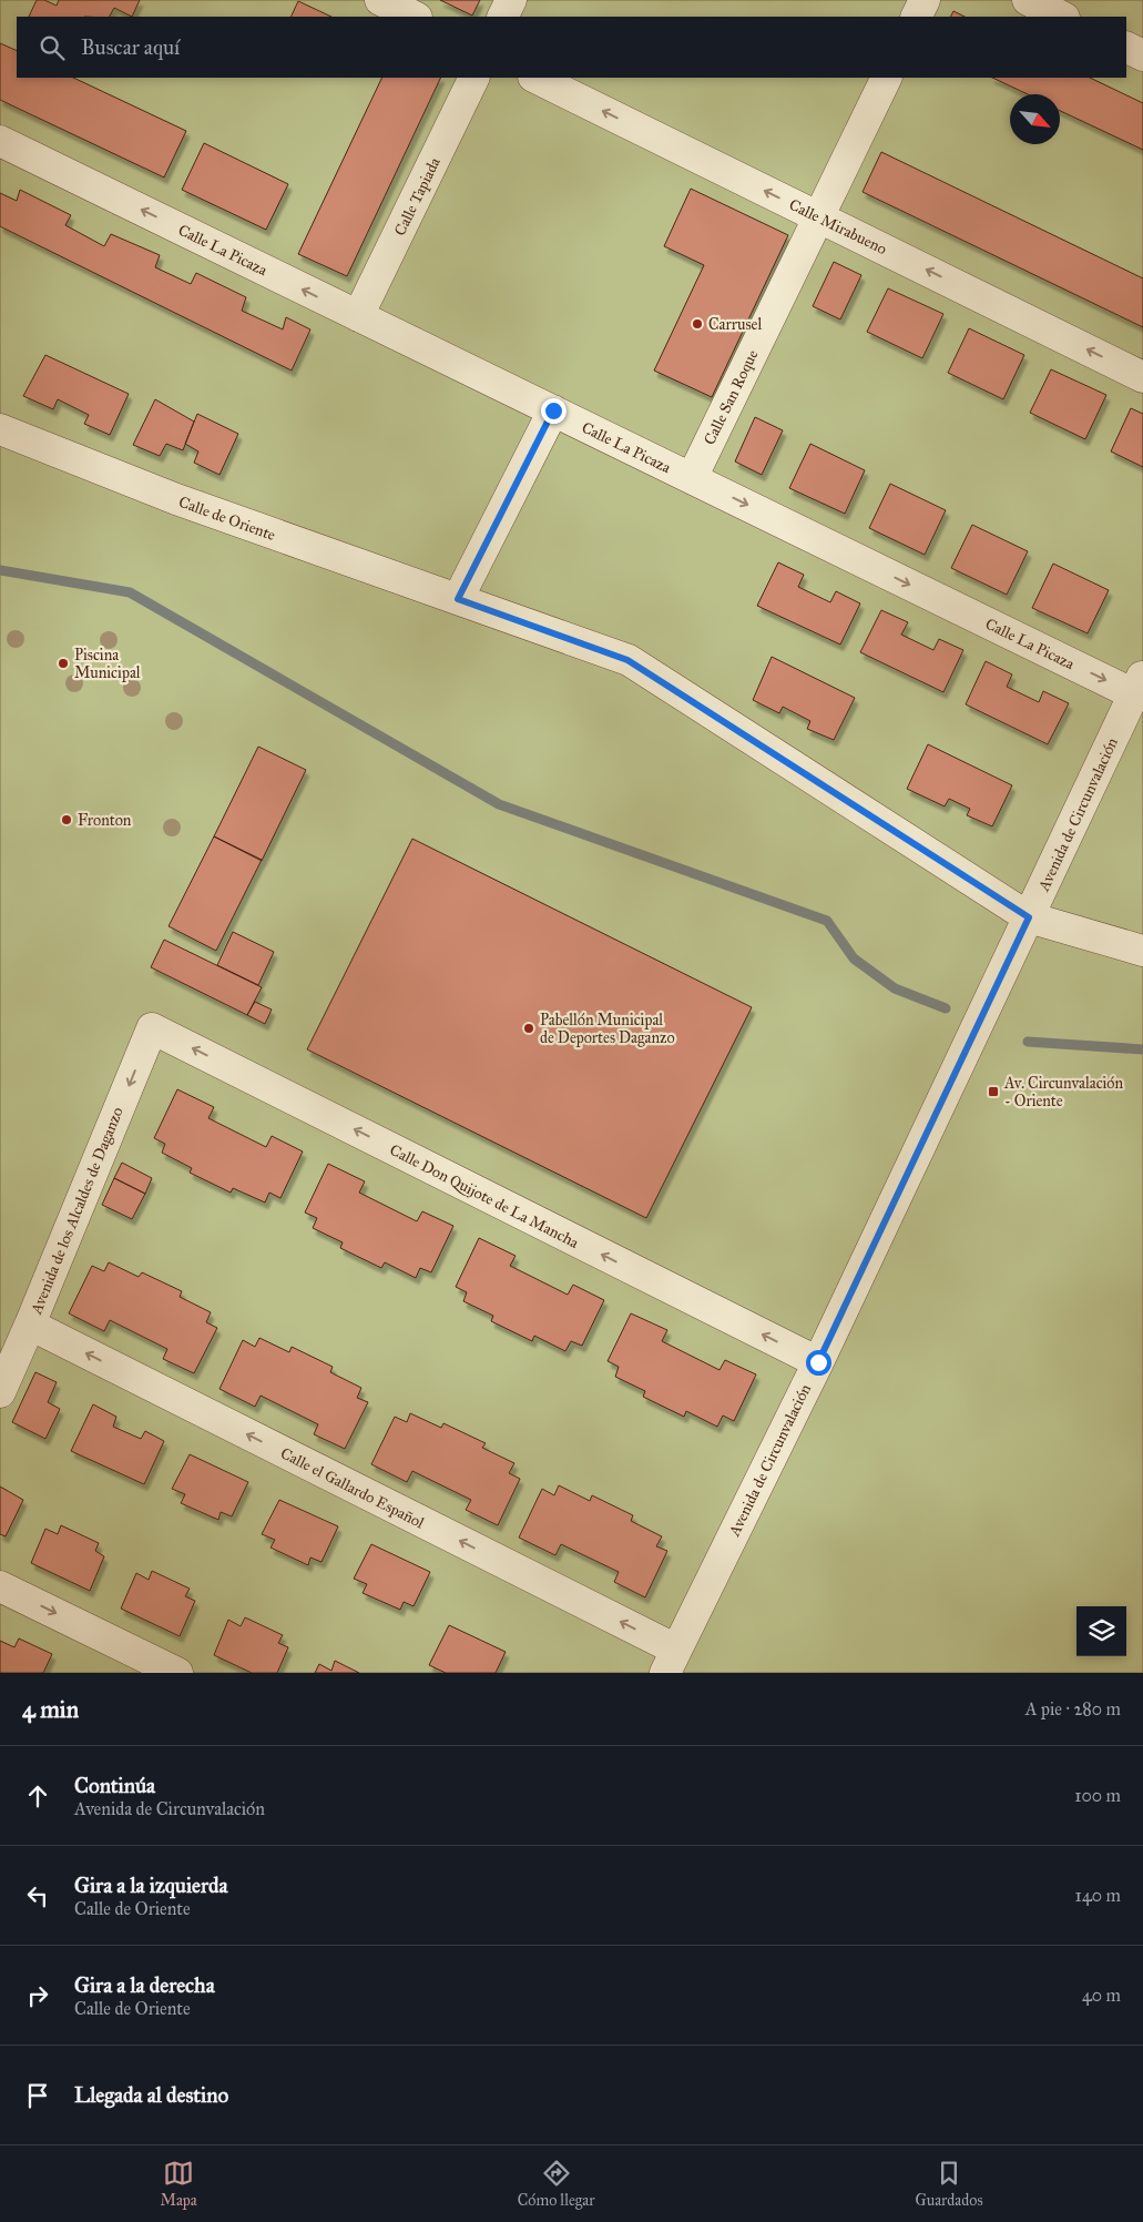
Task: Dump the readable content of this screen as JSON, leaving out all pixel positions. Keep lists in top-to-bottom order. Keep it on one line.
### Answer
{"streets":{"street":["Calle Tapiada","Calle Mirabueno","Calle La Picaza","Calle San Roque","Calle de Oriente","Avenida de Circunvalación","Calle Don Quijote de La Mancha","Avenida de los Alcaldes de Daganzo","Calle el Gallardo Español"]},"crossings":[["Calle Tapiada","Calle La Picaza"],["Calle Mirabueno","Calle San Roque"],["Calle La Picaza","Calle San Roque"],["Calle La Picaza","Avenida de Circunvalación"],["Calle de Oriente","Avenida de Circunvalación"],["Avenida de Circunvalación","Calle Don Quijote de La Mancha"],["Avenida de Circunvalación","Calle el Gallardo Español"],["Calle Don Quijote de La Mancha","Avenida de los Alcaldes de Daganzo"],["Avenida de los Alcaldes de Daganzo","Calle el Gallardo Español"]],"one_way":["Calle Mirabueno","Calle Don Quijote de La Mancha","Avenida de los Alcaldes de Daganzo","Calle el Gallardo Español"],"places":{"other":["Carrusel","Piscina Municipal","Fronton","Pabellón Municipal de Deportes Daganzo"],"transit":["Av. Circunvalación - Oriente"]},"north":"bottom right","page":{"search":"Buscar aquí","heading":["4 min","A pie · 280 m"],"list":[["Continúa","Avenida de Circunvalación","100 m"],["Gira a la izquierda","Calle de Oriente","140 m"],["Gira a la derecha","Calle de Oriente","40 m"],"Llegada al destino"],"nav":["Mapa","Cómo llegar","Guardados"]}}
